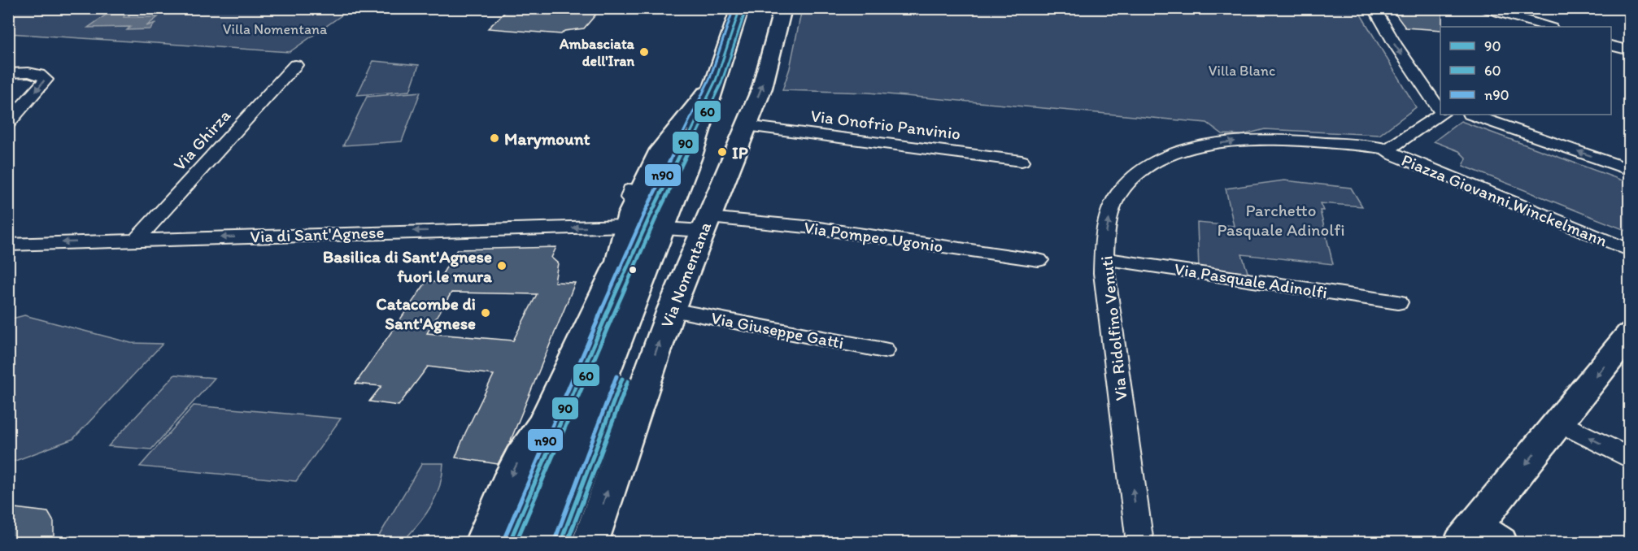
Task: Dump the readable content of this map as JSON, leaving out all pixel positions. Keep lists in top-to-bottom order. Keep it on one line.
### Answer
{"streets":{"street":["Via Onofrio Panvinio","Via Ghirza","Piazza Giovanni Winckelmann","Via di Sant'Agnese","Via Pompeo Ugonio","Via Nomentana","Via Pasquale Adinolfi","Via Ridolfino Venuti","Via Giuseppe Gatti"]},"crossings":[["Via Onofrio Panvinio","Via Nomentana"],["Via Ghirza","Via di Sant'Agnese"],["Piazza Giovanni Winckelmann","Via Ridolfino Venuti"],["Via Pompeo Ugonio","Via Nomentana"],["Via Nomentana","Via Giuseppe Gatti"],["Via Pasquale Adinolfi","Via Ridolfino Venuti"]],"one_way":["Via di Sant'Agnese"],"parks":["Villa Nomentana","Villa Blanc","Parchetto Pasquale Adinolfi"],"places":["Ambasciata dell'Iran","Marymount","IP","Basilica di Sant'Agnese fuori le mura","Catacombe di Sant'Agnese"],"lines":["transit line 90","transit line n90","transit line 60"],"legend":["90","60","n90"]}
